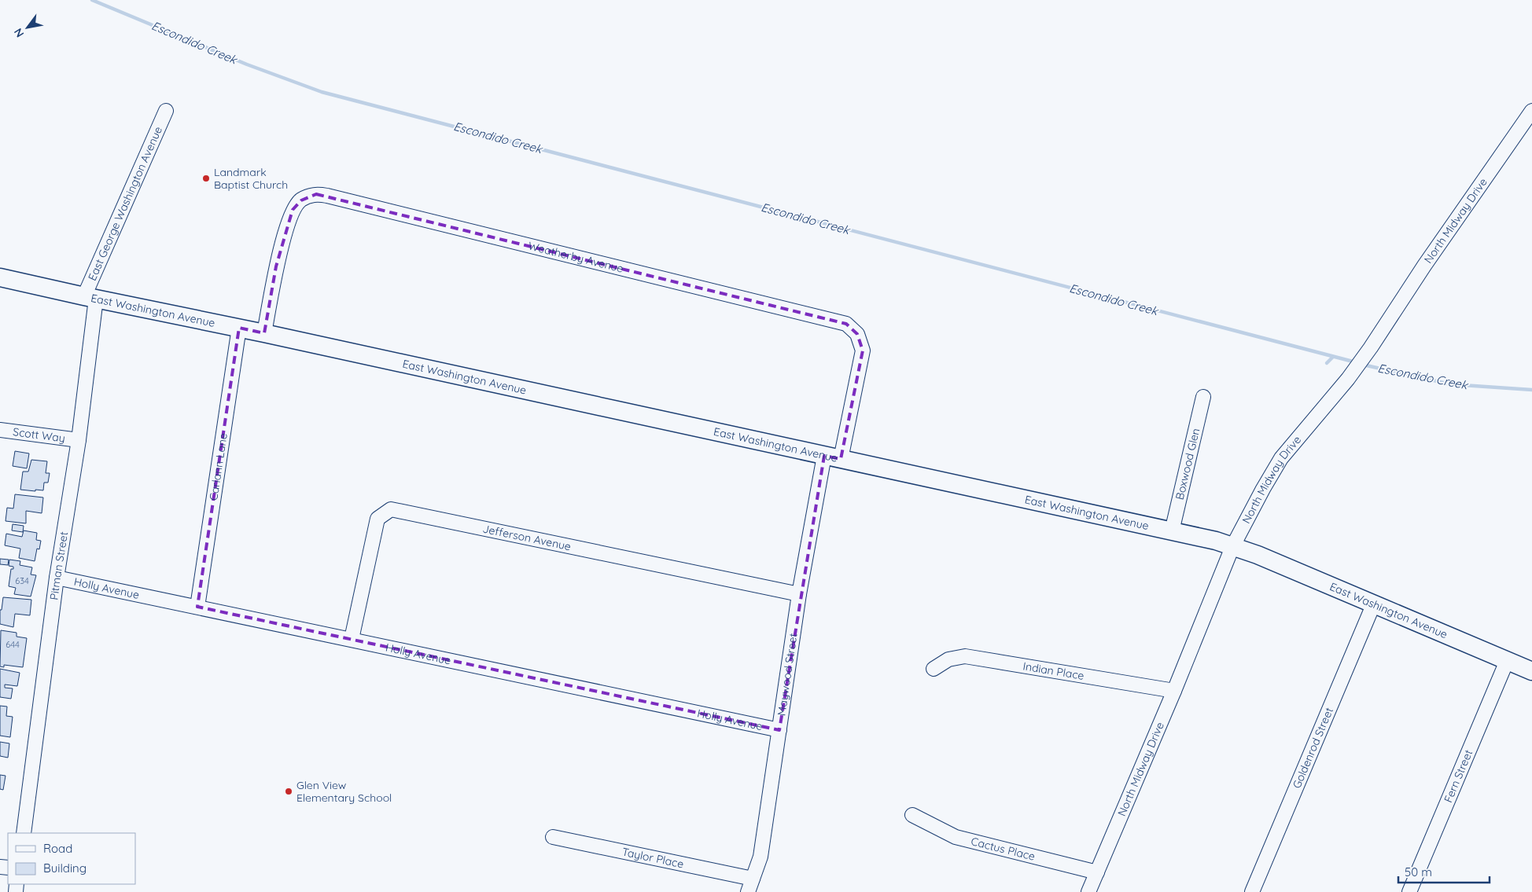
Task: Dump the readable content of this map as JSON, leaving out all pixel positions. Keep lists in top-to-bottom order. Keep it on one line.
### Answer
{"streets":{"main road":["East Washington Avenue"],"street":["East George Washington Avenue","North Midway Drive","Weatherby Avenue","Scott Way","Boxwood Glen","Carlann Lane","Jefferson Avenue","Pitman Street","Holly Avenue","Indian Place","Maywood Street","Goldenrod Street","Fern Street","Cactus Place","Taylor Place"]},"crossings":[["East George Washington Avenue","East Washington Avenue"],["East George Washington Avenue","Pitman Street"],["North Midway Drive","East Washington Avenue"],["North Midway Drive","Indian Place"],["North Midway Drive","Cactus Place"],["Weatherby Avenue","East Washington Avenue"],["Weatherby Avenue","Maywood Street"],["East Washington Avenue","Boxwood Glen"],["East Washington Avenue","Carlann Lane"],["East Washington Avenue","Pitman Street"],["East Washington Avenue","Maywood Street"],["East Washington Avenue","Goldenrod Street"],["East Washington Avenue","Fern Street"],["Scott Way","Pitman Street"],["Carlann Lane","Holly Avenue"],["Jefferson Avenue","Holly Avenue"],["Jefferson Avenue","Maywood Street"],["Pitman Street","Holly Avenue"],["Holly Avenue","Maywood Street"],["Maywood Street","Taylor Place"]],"water":["Escondido Creek"],"places":["Landmark Baptist Church","Glen View Elementary School"],"house_numbers":["634","644"],"legend":["Road","Building"],"scale_bar":"50 m","north":"bottom left"}
